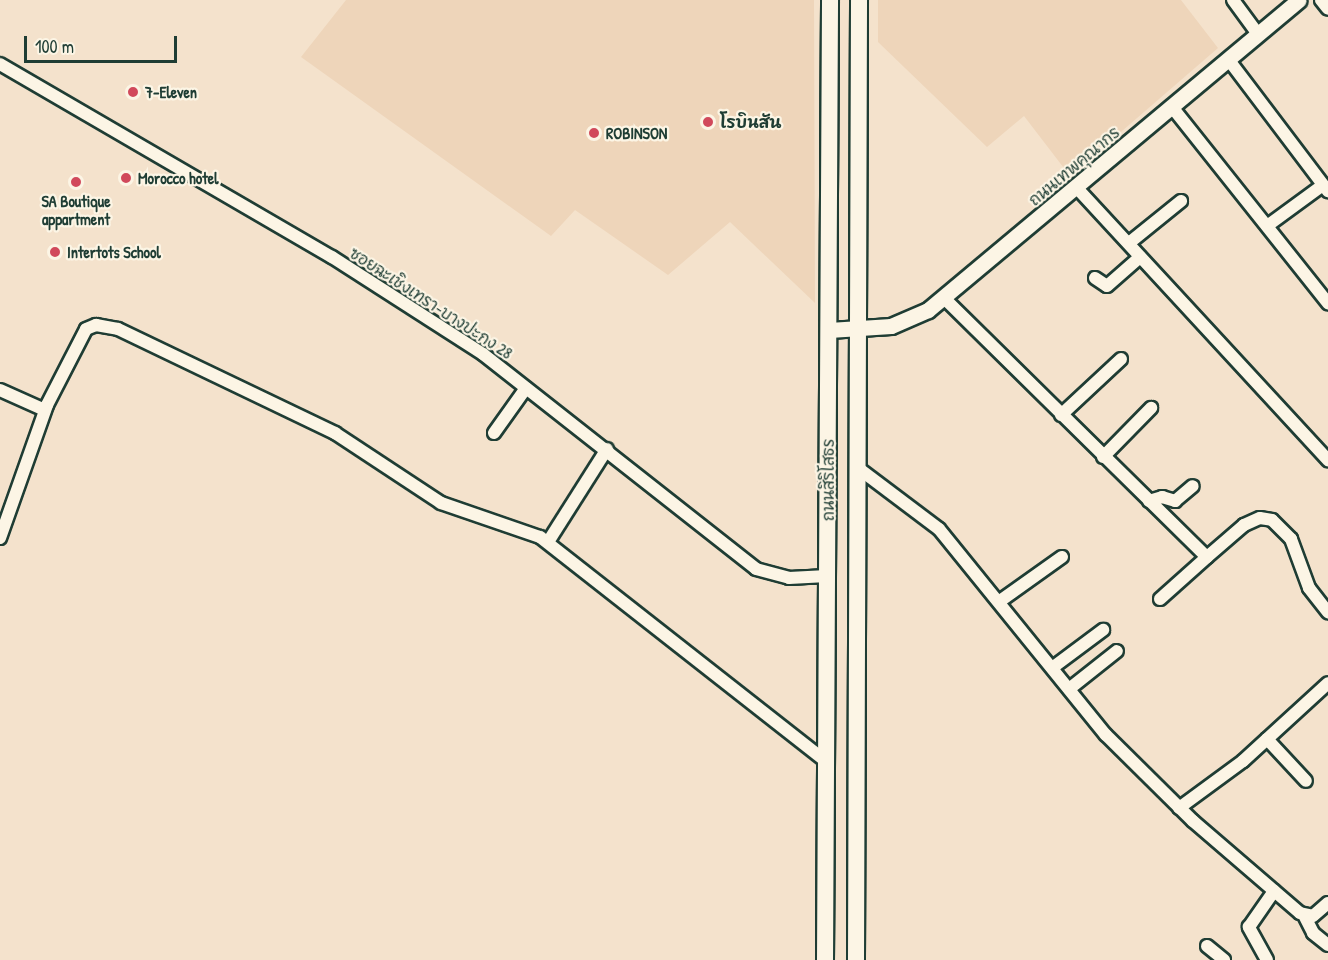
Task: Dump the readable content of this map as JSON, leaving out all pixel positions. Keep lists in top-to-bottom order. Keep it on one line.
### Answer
{"streets":{"highway":["ถนนสิริโสธร"],"main road":["ถนนเทพคุณากร"],"street":["ซอยฉะเชิงเทรา-บางปะกง 28"]},"crossings":[["ถนนเทพคุณากร","ถนนสิริโสธร"],["ซอยฉะเชิงเทรา-บางปะกง 28","ถนนสิริโสธร"]],"places":["7-Eleven","โรบินสัน","ROBINSON","Morocco hotel","SA Boutique appartment","Intertots School"],"scale_bar":"100 m"}
